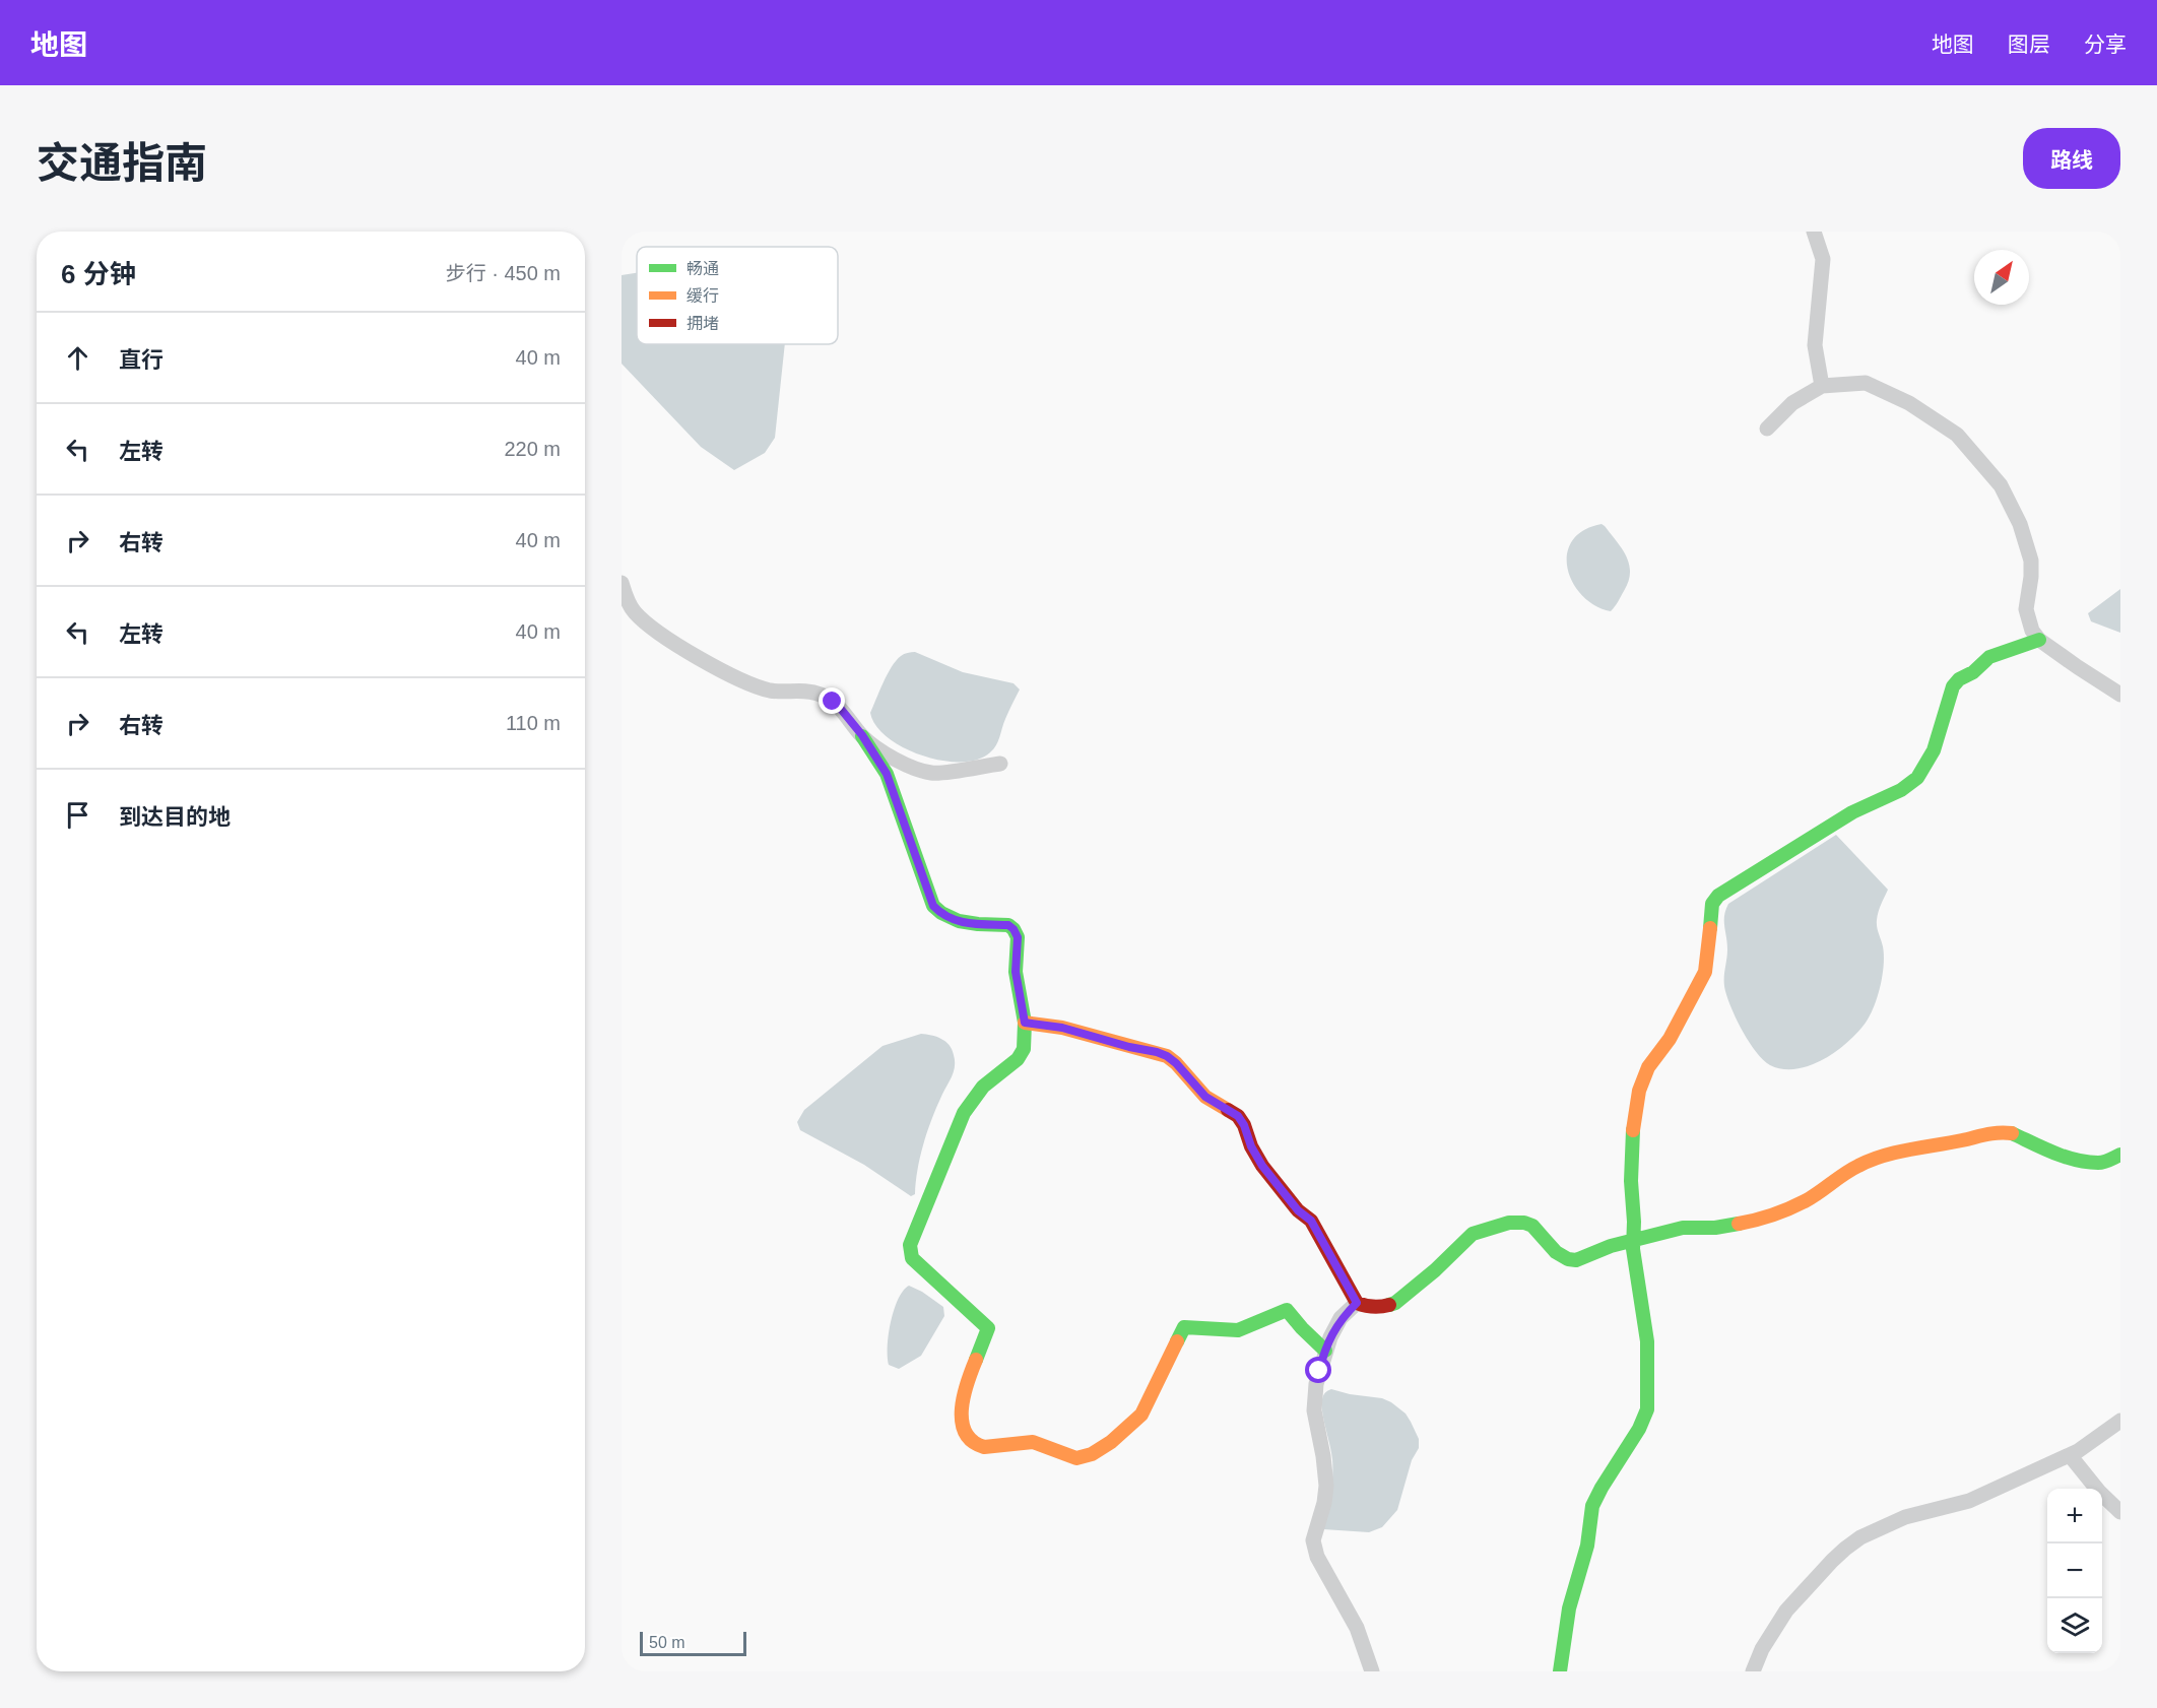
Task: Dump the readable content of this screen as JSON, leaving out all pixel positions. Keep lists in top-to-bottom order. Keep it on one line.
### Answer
{"legend":["畅通","缓行","拥堵"],"scale_bar":"50 m","north":"top right","page":{"header":"地图","nav":["地图","图层","分享"],"title":"交通指南","buttons":"路线","heading":["6 分钟","步行 · 450 m"],"list":[["直行","40 m"],["左转","220 m"],["右转","40 m"],["左转","40 m"],["右转","110 m"],"到达目的地"],"map_buttons":["+","−"],"scale":"50 m"}}
